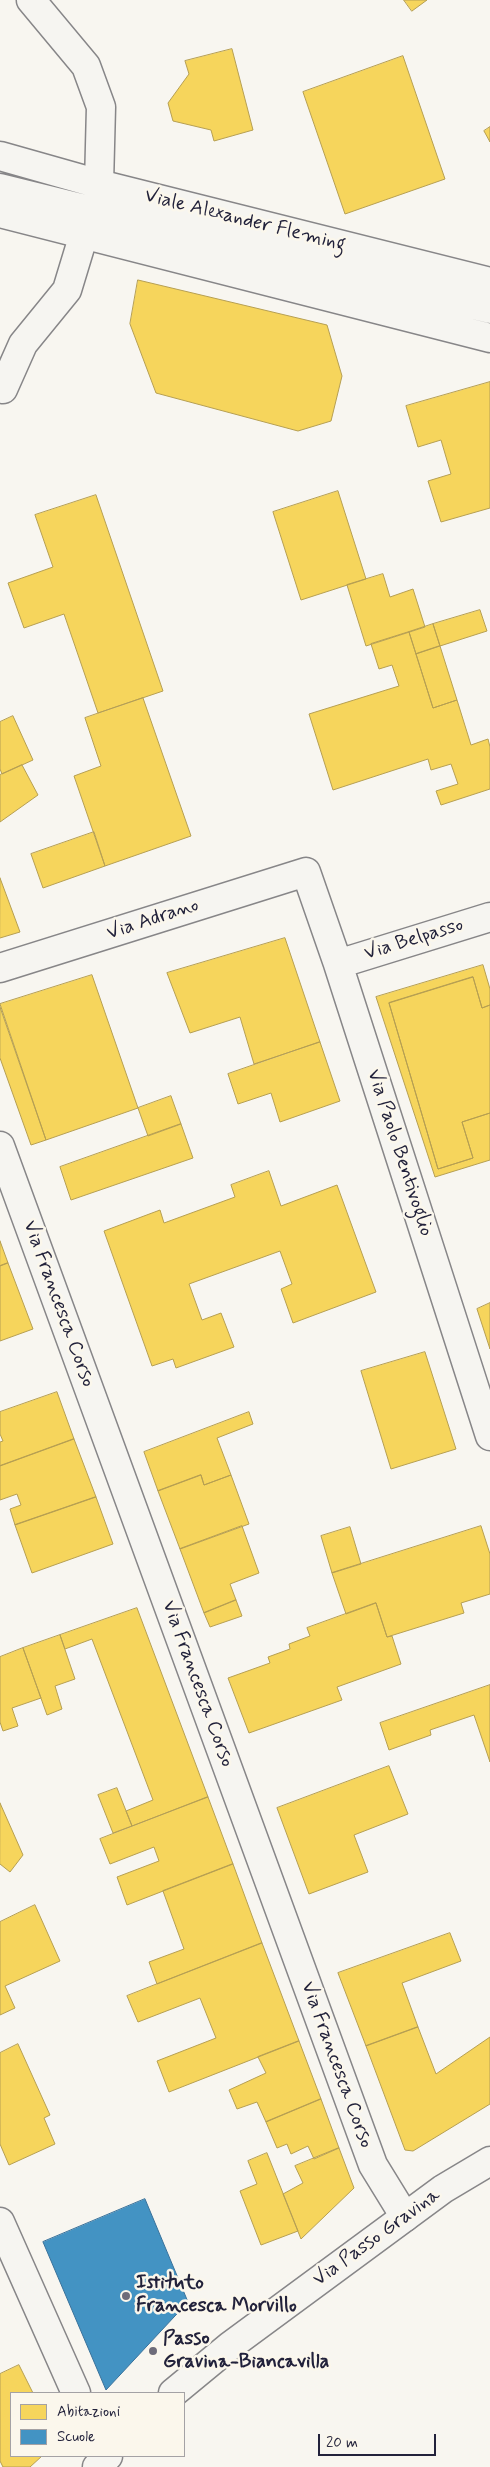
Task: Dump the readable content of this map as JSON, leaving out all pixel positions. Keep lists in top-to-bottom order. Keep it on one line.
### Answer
{"streets":{"street":["Viale Alexander Fleming","Via Adrano","Via Belpasso","Via Paolo Bentivoglio","Via Francesca Corso","Via Passo Gravina"]},"crossings":[["Via Adrano","Via Paolo Bentivoglio"],["Via Belpasso","Via Paolo Bentivoglio"],["Via Francesca Corso","Via Passo Gravina"]],"places":["Istituto Francesca Morvillo","Passo Gravina-Biancavilla"],"legend":["Abitazioni","Scuole"],"scale_bar":"20 m"}
